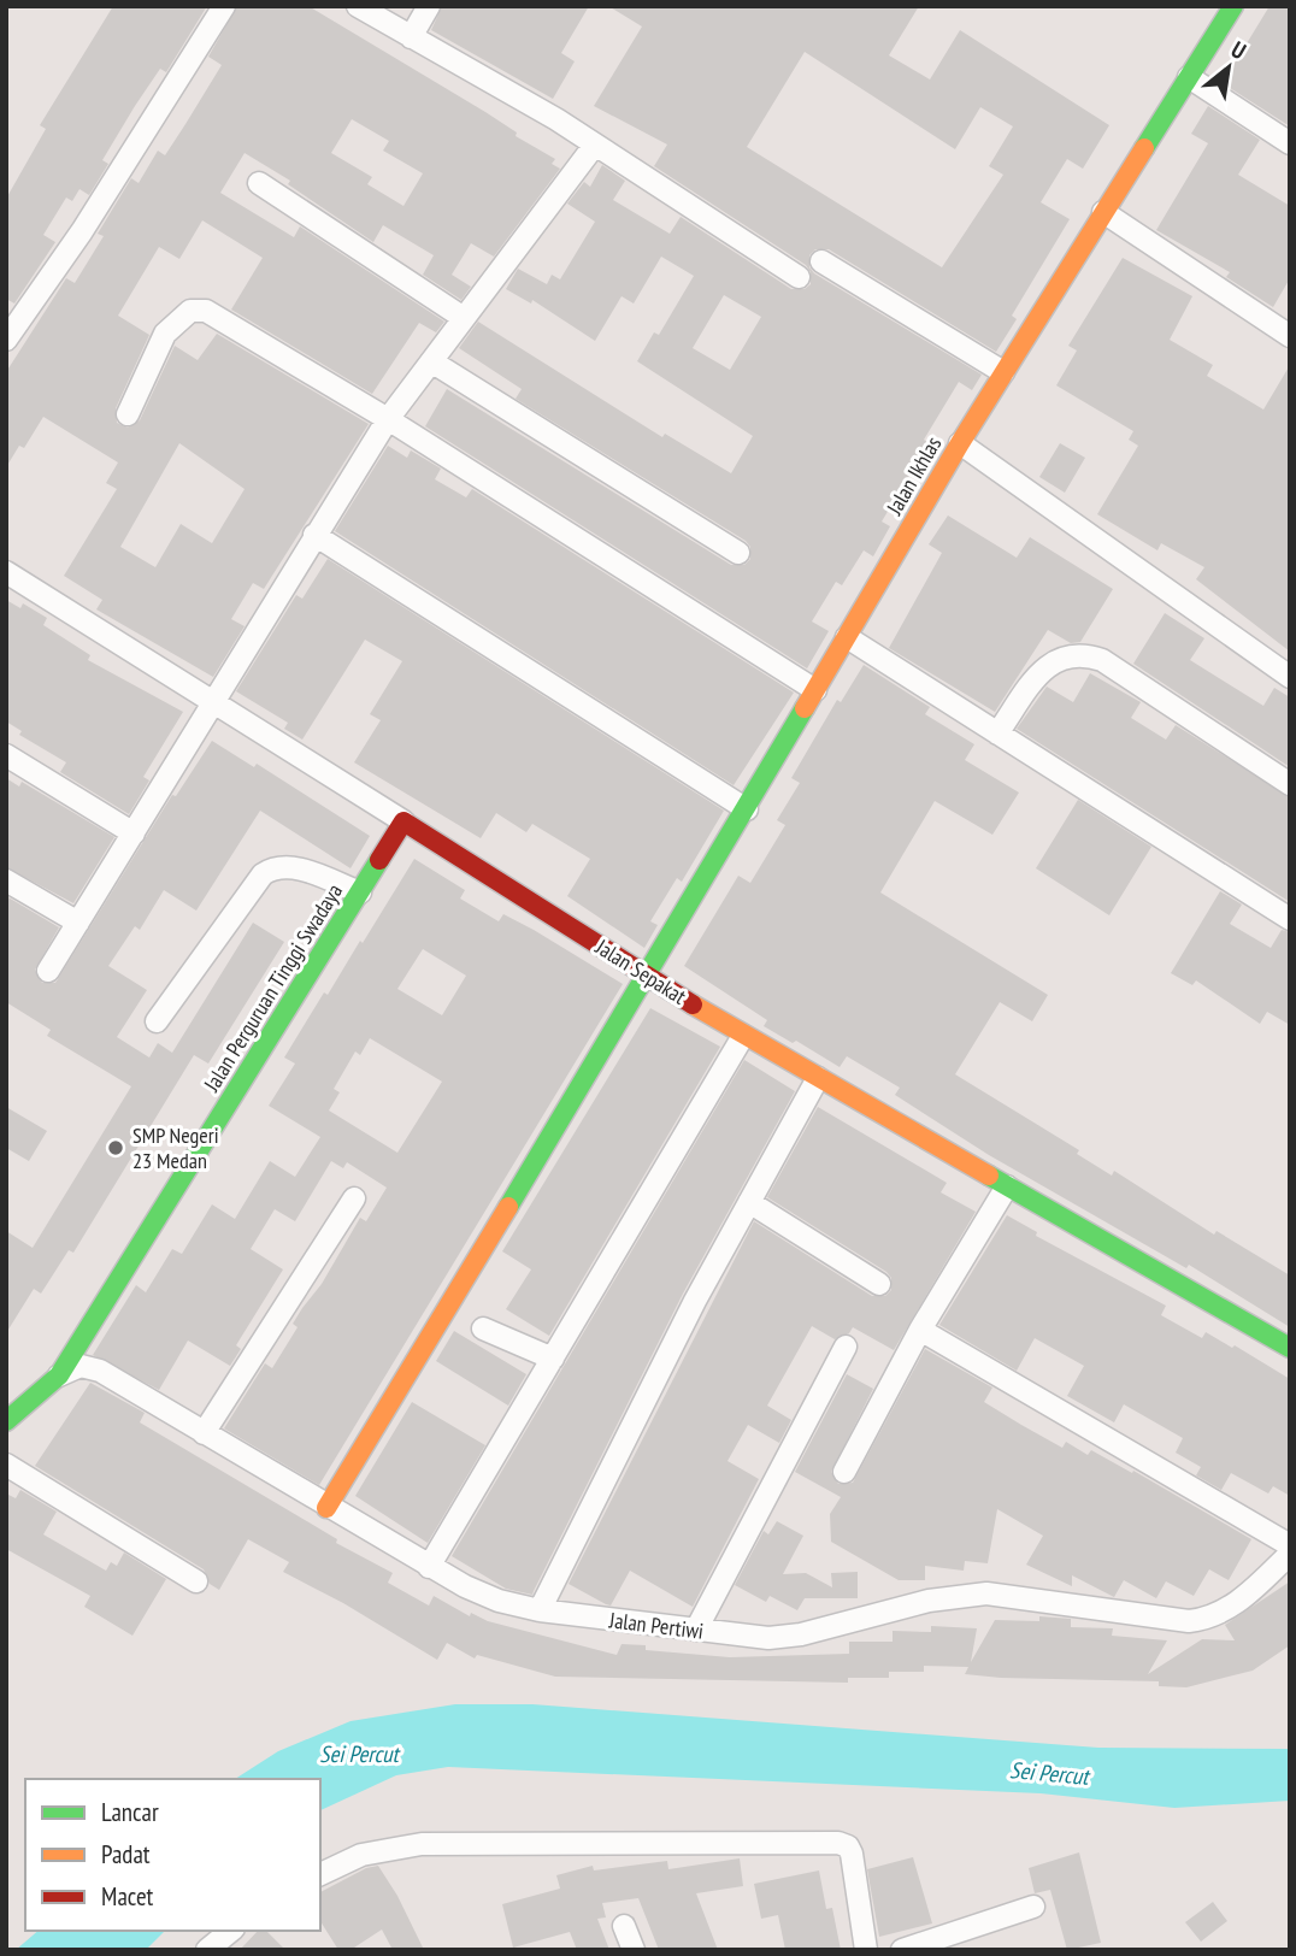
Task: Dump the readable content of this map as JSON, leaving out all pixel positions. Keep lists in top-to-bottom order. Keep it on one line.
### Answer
{"streets":{"street":["Jalan Ikhlas","Jalan Sepakat","Jalan Perguruan Tinggi Swadaya","Jalan Pertiwi"]},"crossings":[["Jalan Ikhlas","Jalan Sepakat"],["Jalan Ikhlas","Jalan Pertiwi"],["Jalan Sepakat","Jalan Perguruan Tinggi Swadaya"],["Jalan Perguruan Tinggi Swadaya","Jalan Pertiwi"]],"water":["Sei Percut"],"places":["SMP Negeri 23 Medan"],"legend":["Lancar","Padat","Macet"],"north":"top right"}
